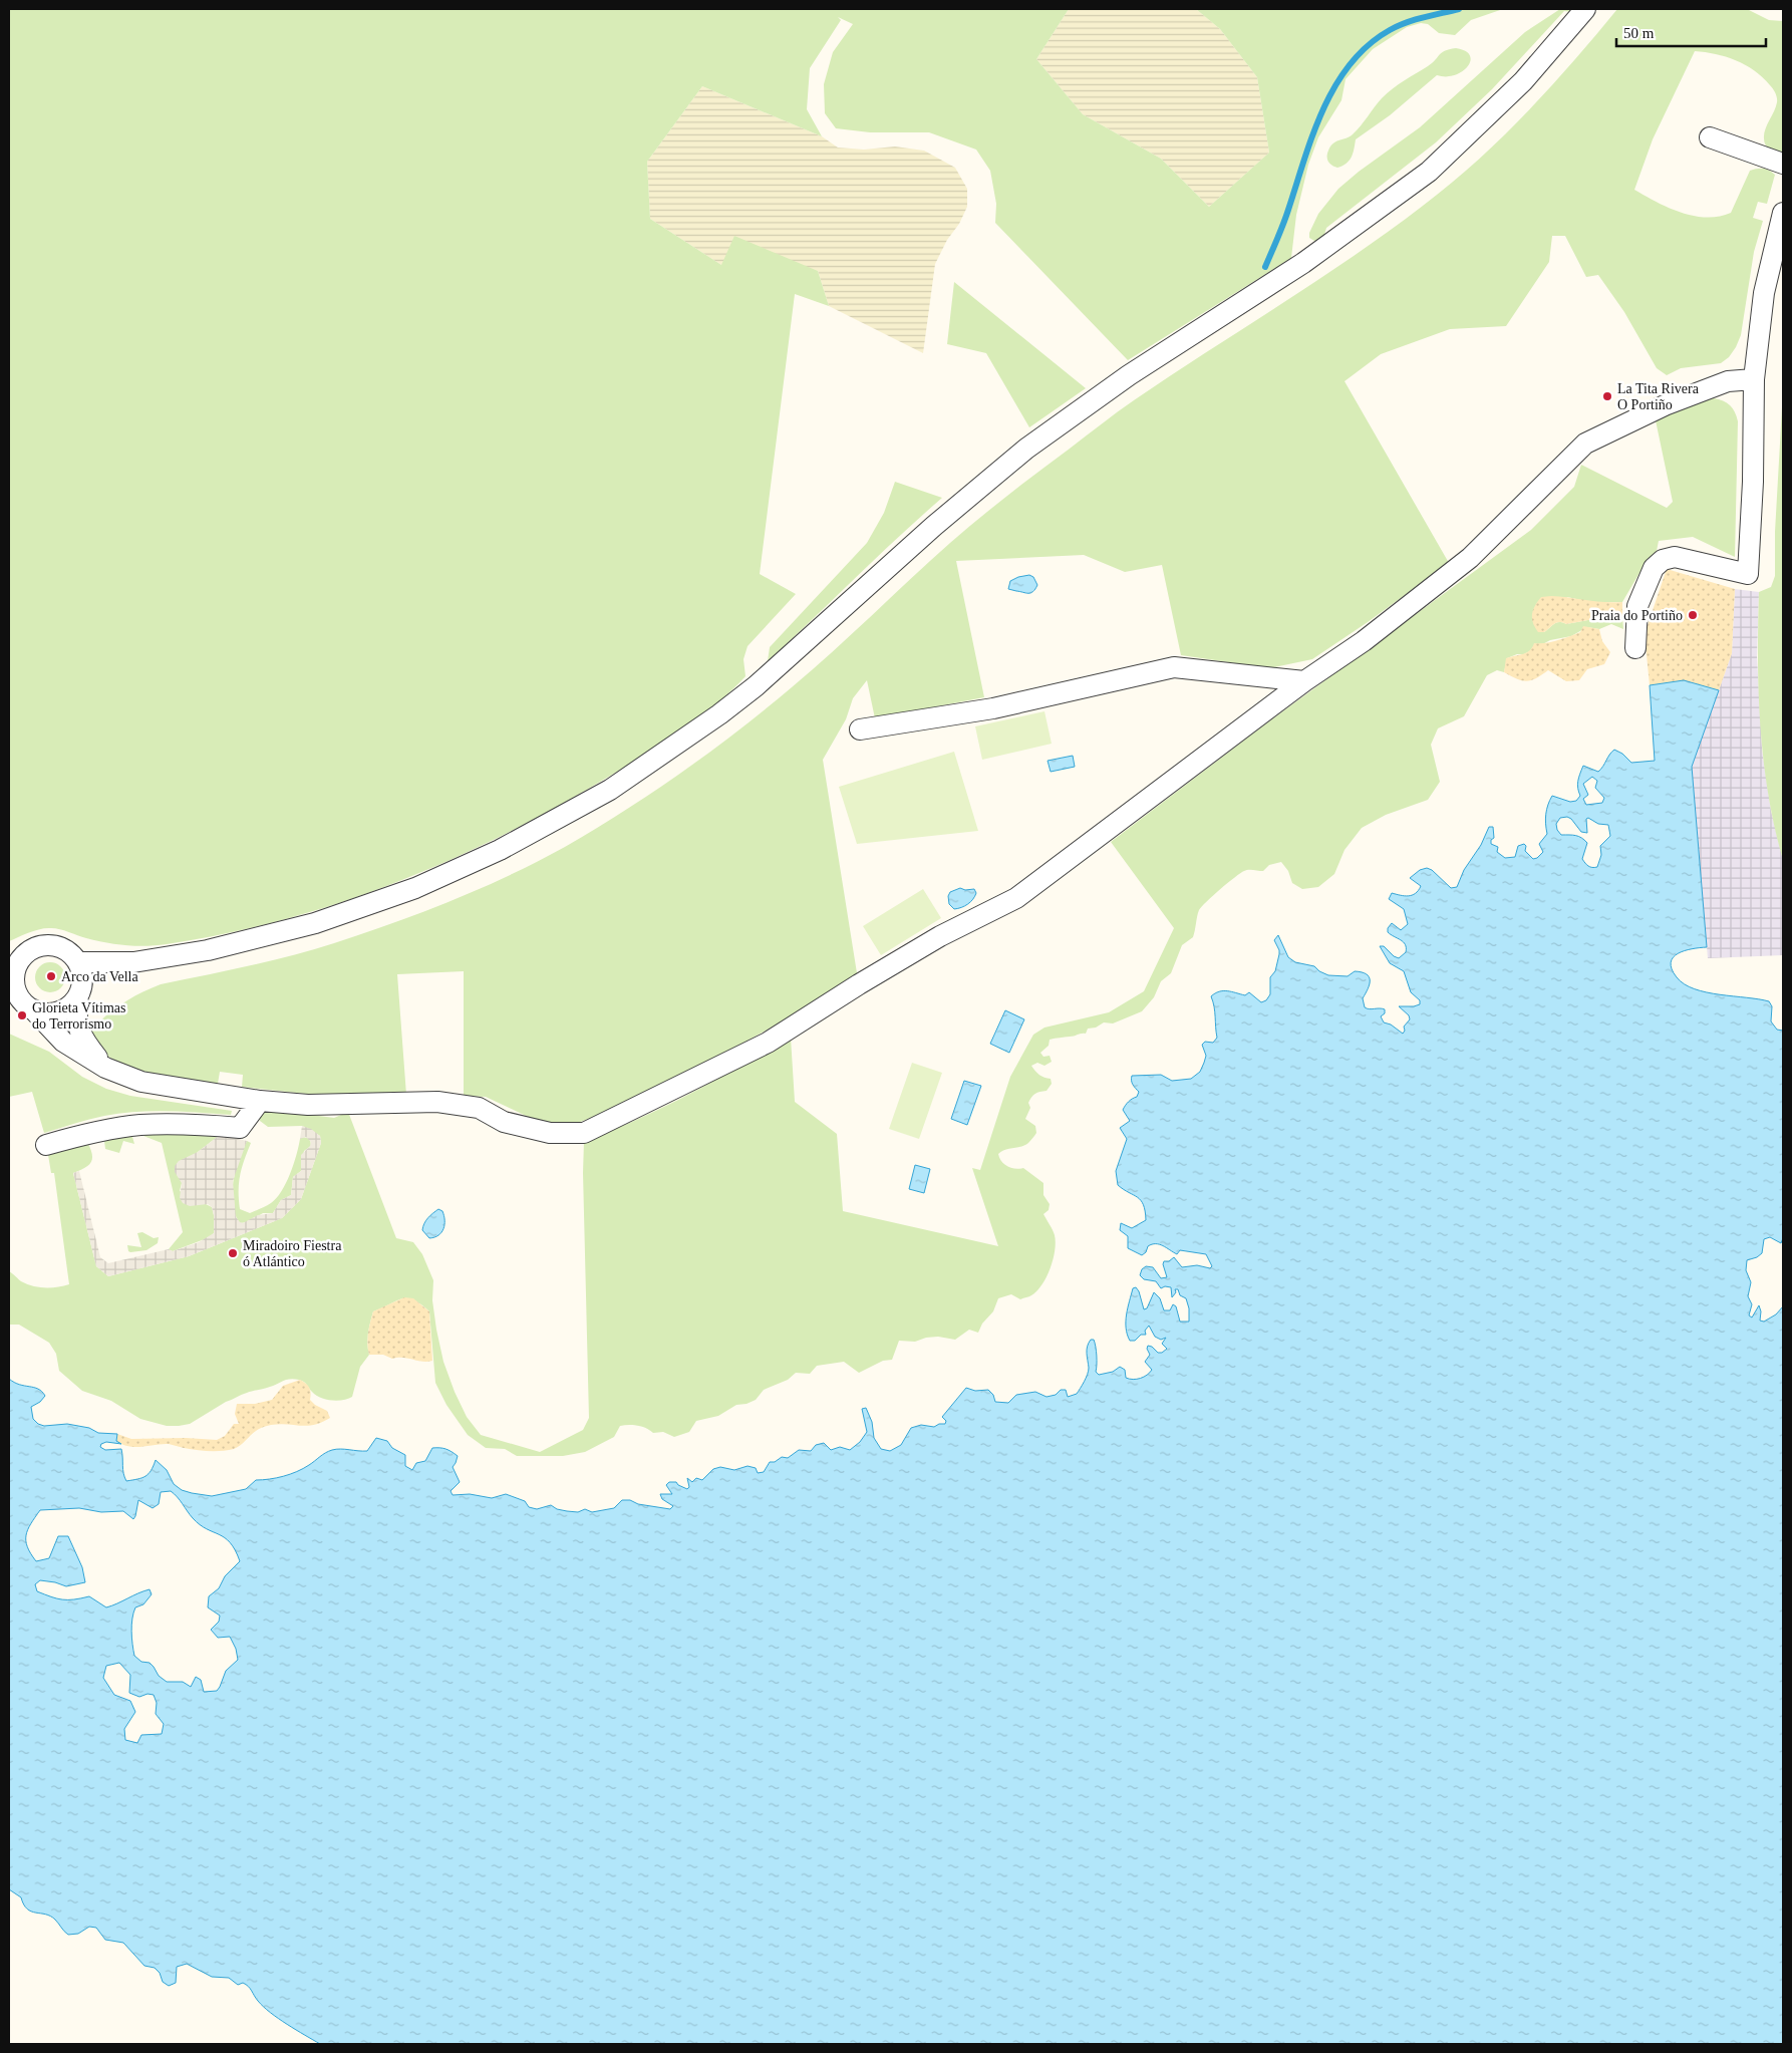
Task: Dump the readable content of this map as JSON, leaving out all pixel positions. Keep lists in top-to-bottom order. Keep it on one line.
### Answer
{"places":["La Tita Rivera O Portiño","Praia do Portiño","Arco da Vella","Glorieta Vítimas do Terrorismo","Miradoiro Fiestra ó Atlántico"],"scale_bar":"50 m"}
